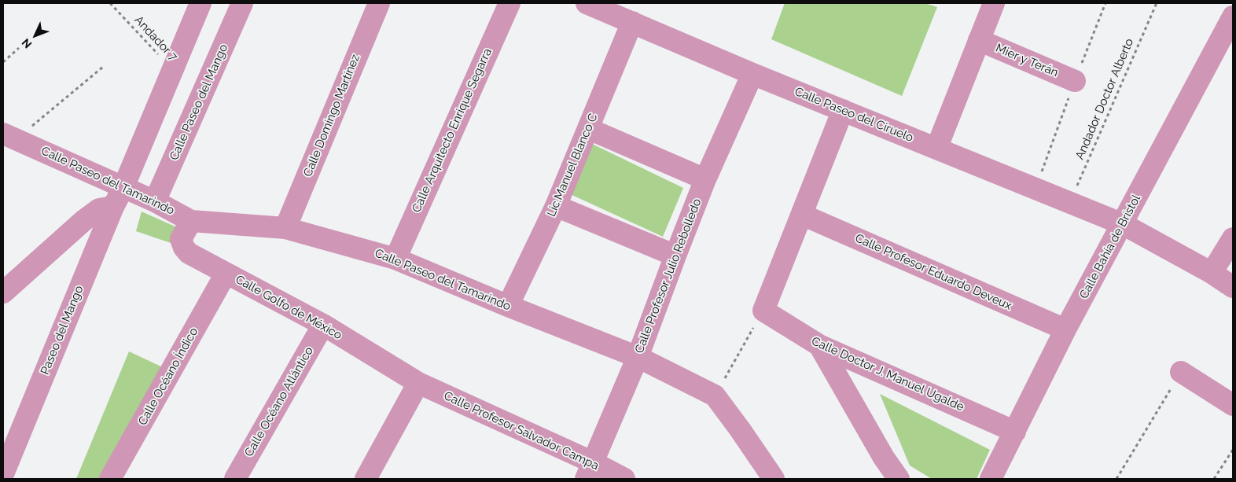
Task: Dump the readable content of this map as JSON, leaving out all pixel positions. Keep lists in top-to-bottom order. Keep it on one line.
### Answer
{"streets":{"street":["Mier y Terán","Calle Paseo del Mango","Calle Paseo del Ciruelo","Calle Domingo Martínez","Calle Arquitecto Enrique Segarra","Lic.Manuel Blanco C","Calle Paseo del Tamarindo","Calle Bahía de Brístol","Calle Profesor Eduardo Deveux","Calle Profesor Julio Rebolledo","Calle Golfo de México","Paseo del Mango","Calle Doctor J. Manuel Ugalde","Calle Océano Índico","Calle Océano Atlántico","Calle Profesor Salvador Campa"],"path":["Andador 7","Andador Doctor Alberto"]},"crossings":[["Andador Doctor Alberto","Calle Paseo del Ciruelo"],["Calle Paseo del Mango","Calle Paseo del Tamarindo"],["Calle Paseo del Ciruelo","Lic.Manuel Blanco C"],["Calle Paseo del Ciruelo","Calle Bahía de Brístol"],["Calle Paseo del Ciruelo","Calle Profesor Julio Rebolledo"],["Calle Domingo Martínez","Calle Paseo del Tamarindo"],["Calle Arquitecto Enrique Segarra","Calle Paseo del Tamarindo"],["Lic.Manuel Blanco C","Calle Paseo del Tamarindo"],["Calle Paseo del Tamarindo","Calle Profesor Julio Rebolledo"],["Calle Paseo del Tamarindo","Calle Golfo de México"],["Calle Paseo del Tamarindo","Paseo del Mango"],["Calle Bahía de Brístol","Calle Profesor Eduardo Deveux"],["Calle Bahía de Brístol","Calle Doctor J. Manuel Ugalde"],["Calle Profesor Julio Rebolledo","Calle Profesor Salvador Campa"],["Calle Golfo de México","Calle Océano Índico"],["Calle Golfo de México","Calle Océano Atlántico"],["Calle Golfo de México","Calle Profesor Salvador Campa"]],"north":"bottom left"}
